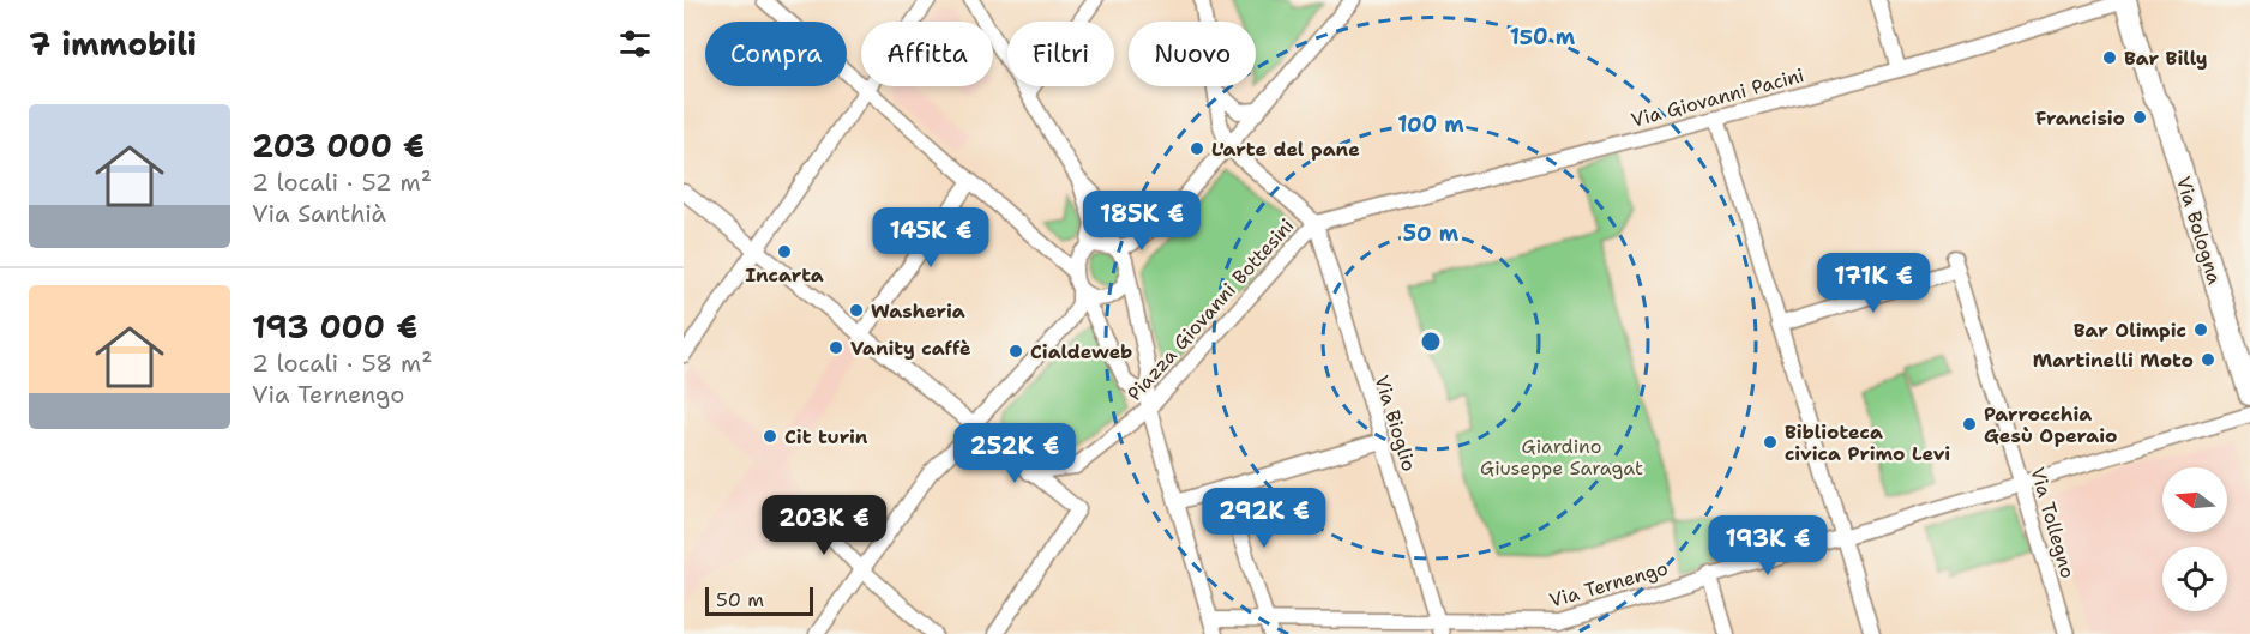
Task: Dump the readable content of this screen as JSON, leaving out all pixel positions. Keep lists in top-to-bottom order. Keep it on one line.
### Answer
{"streets":{"main road":["Via Bologna"],"street":["Via Giovanni Pacini","Piazza Giovanni Bottesini","Via Bioglio","Via Tollegno","Via Ternengo"]},"crossings":[["Via Giovanni Pacini","Via Bologna"],["Via Giovanni Pacini","Piazza Giovanni Bottesini"],["Via Giovanni Pacini","Via Bioglio"],["Piazza Giovanni Bottesini","Via Bioglio"],["Via Bioglio","Via Ternengo"],["Via Tollegno","Via Ternengo"]],"parks":["Giardino Giuseppe Saragat"],"places":["Bar Billy","Francisio","L'arte del pane","Incarta","Washeria","Bar Olimpic","Vanity caffè","Cialdeweb","Martinelli Moto","Parrocchia Gesù Operaio","Cit turin","Biblioteca civica Primo Levi"],"scale_bar":"50 m","north":"left","page":{"heading":"7 immobili","chip":["Compra","Affitta","Filtri","Nuovo"],"list":[{"name":"203 000 €","note":"2 locali · 52 m² · Via Santhià"},{"name":"193 000 €","note":"2 locali · 58 m² · Via Ternengo"}],"price":["185K €","145K €","171K €","252K €","292K €","203K €","193K €"],"scale":"50 m"},"rings":["150 m","100 m","50 m"]}
